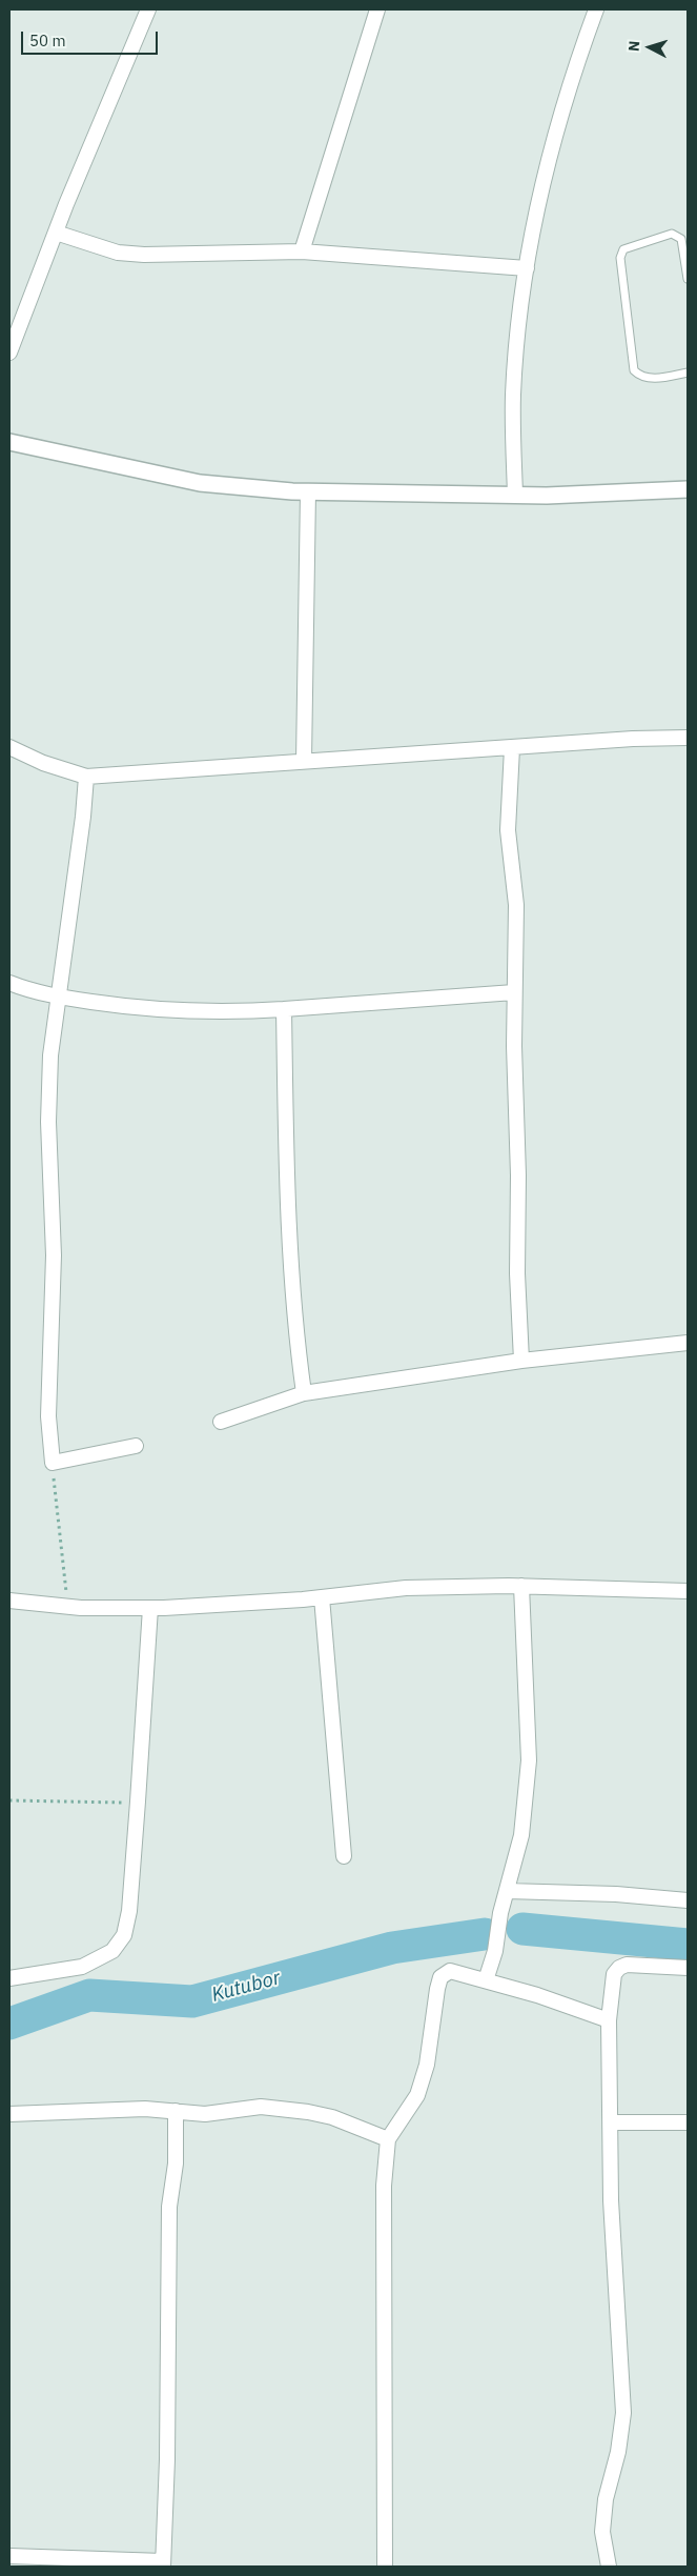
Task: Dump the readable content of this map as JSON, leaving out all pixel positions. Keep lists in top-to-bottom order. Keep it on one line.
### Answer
{"water":["Kutubor"],"scale_bar":"50 m","north":"left"}
